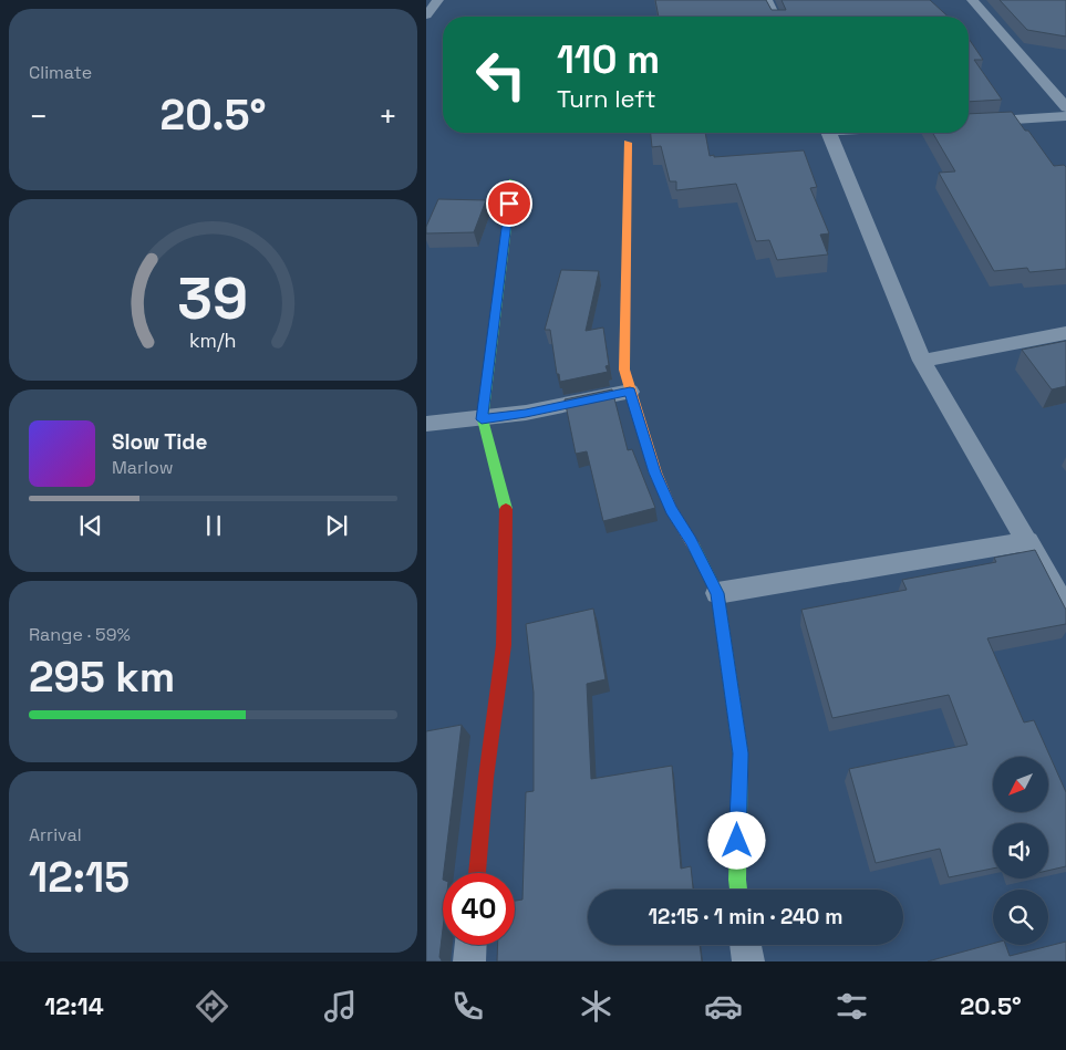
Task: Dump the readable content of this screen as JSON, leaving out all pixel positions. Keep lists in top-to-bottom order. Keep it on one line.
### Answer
{"north":"bottom left","page":{"tile":["Climate",["Range · 59%","295 km"],["Arrival","12:15"]],"turn":["110 m","Turn left"],"heat":["−","20.5°","+"],"song":["Slow Tide","Marlow"],"limit":"40","trip":"12:15 · 1 min · 240 m","tabs":["12:14","20.5°"],"gauge":["39","km/h"]}}
